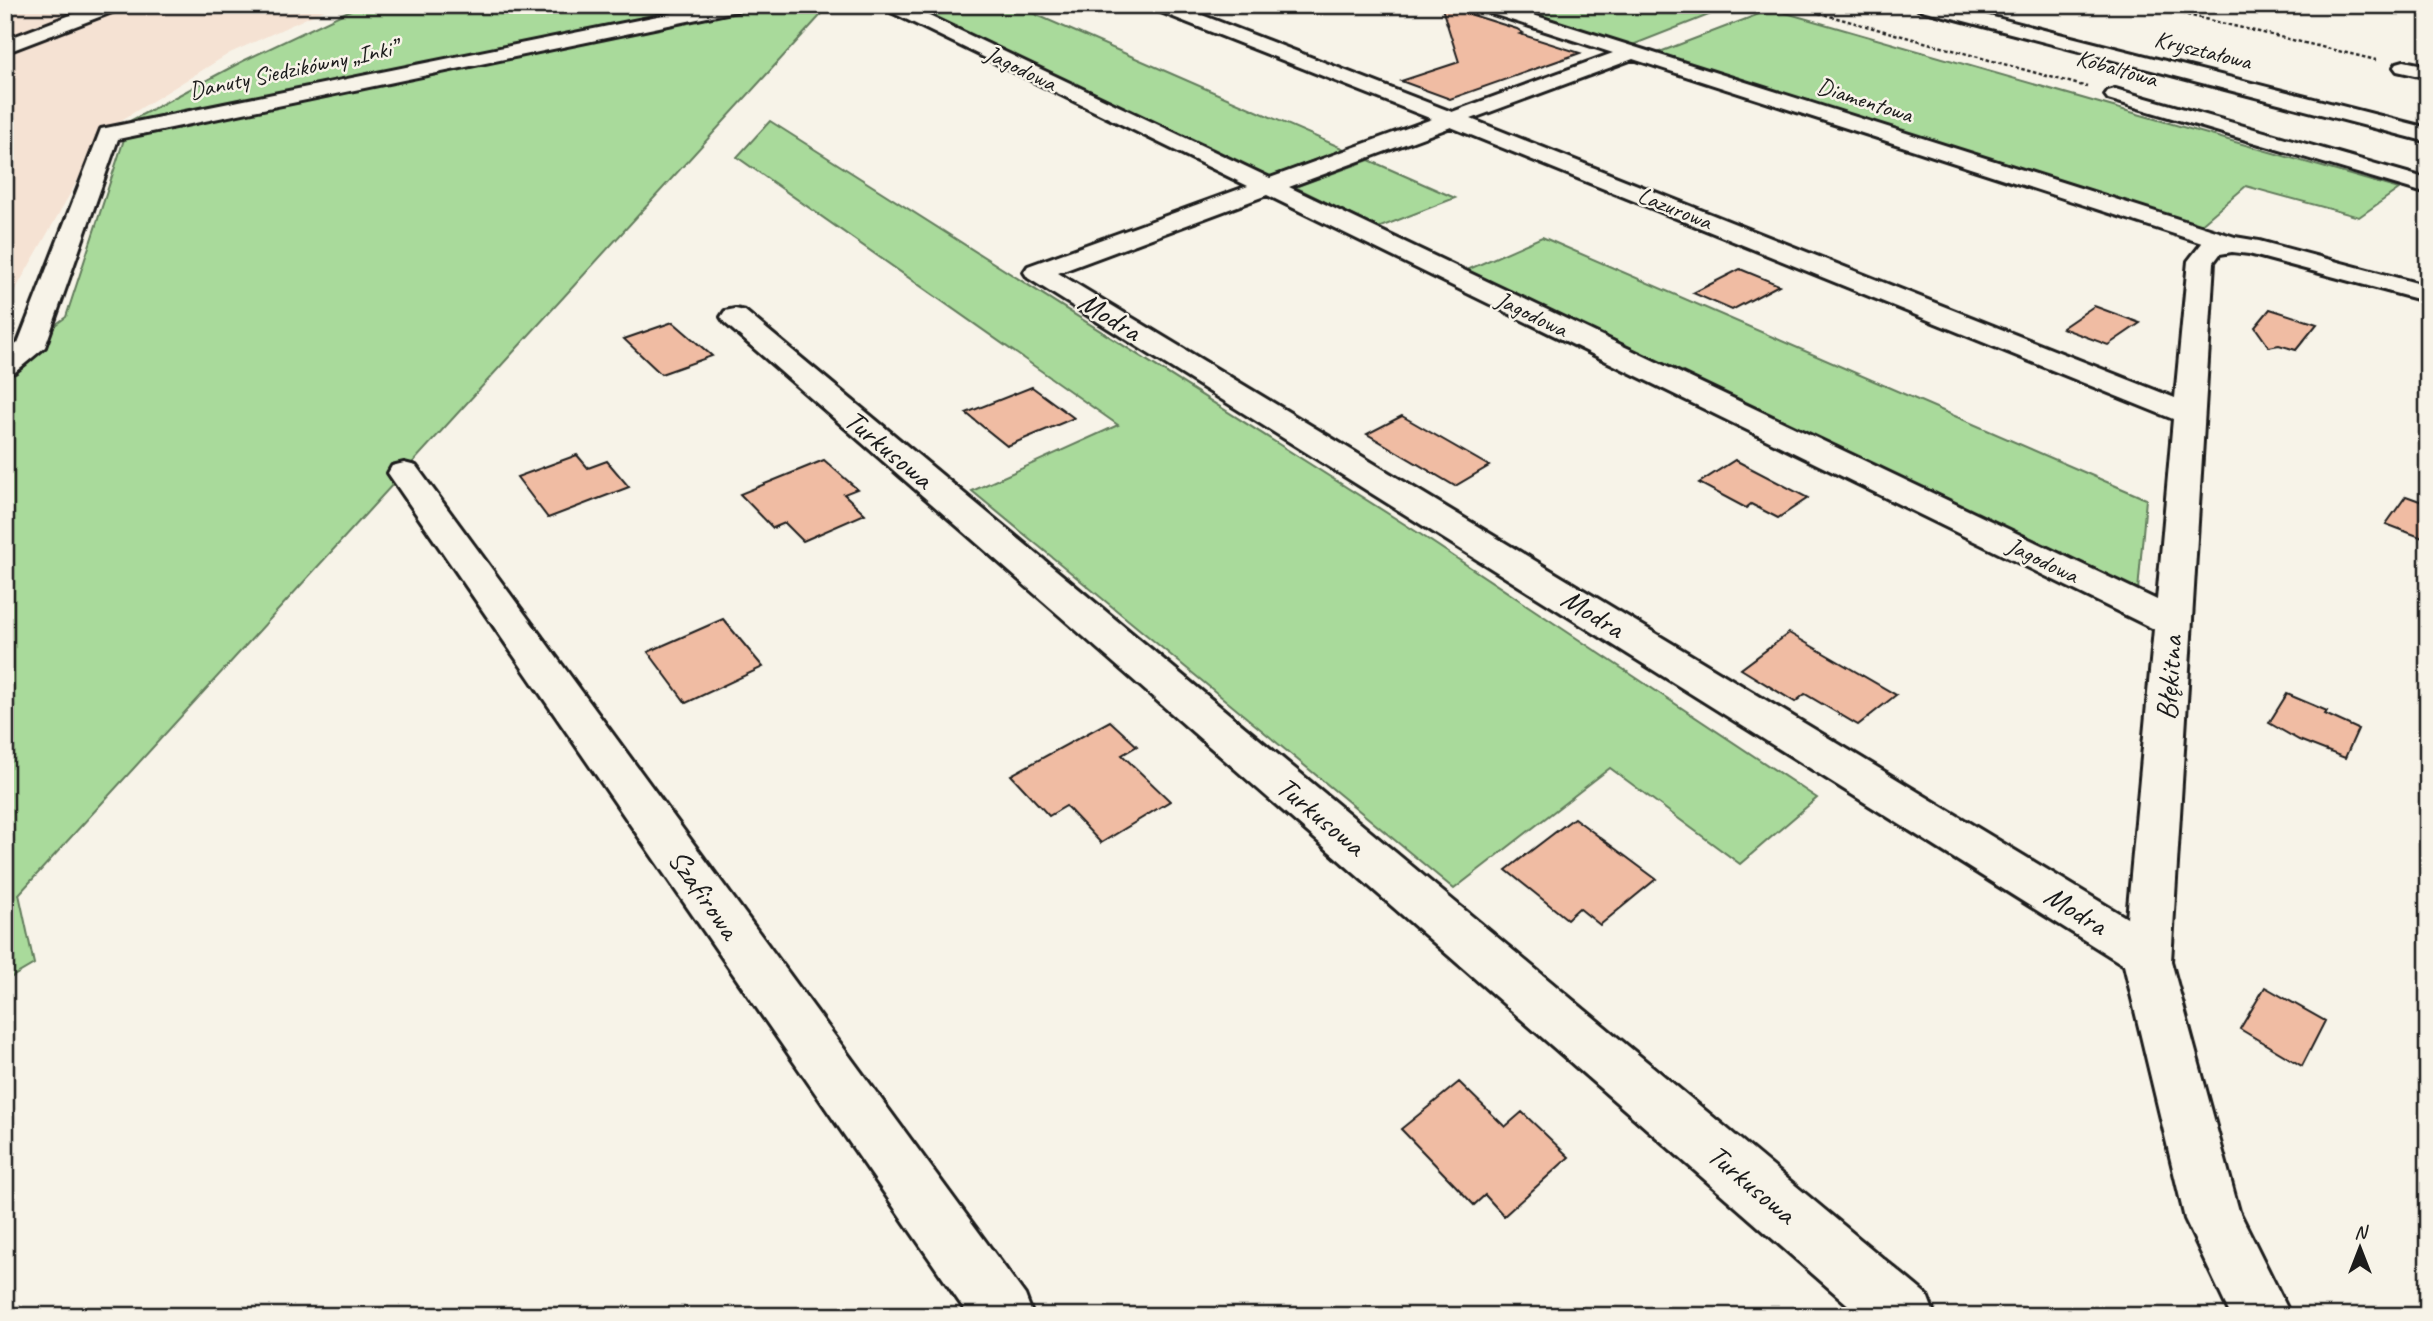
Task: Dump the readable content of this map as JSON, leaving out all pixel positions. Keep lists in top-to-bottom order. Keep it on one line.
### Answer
{"streets":{"street":["Kryształowa","Jagodowa","Kobaltowa","Danuty Siedzikówny „Inki”","Diamentowa","Lazurowa","Modra","Turkusowa","Błękitna","Szafirowa"]},"crossings":[["Jagodowa","Modra"],["Jagodowa","Błękitna"],["Diamentowa","Błękitna"],["Lazurowa","Błękitna"],["Modra","Błękitna"]],"north":"top"}
